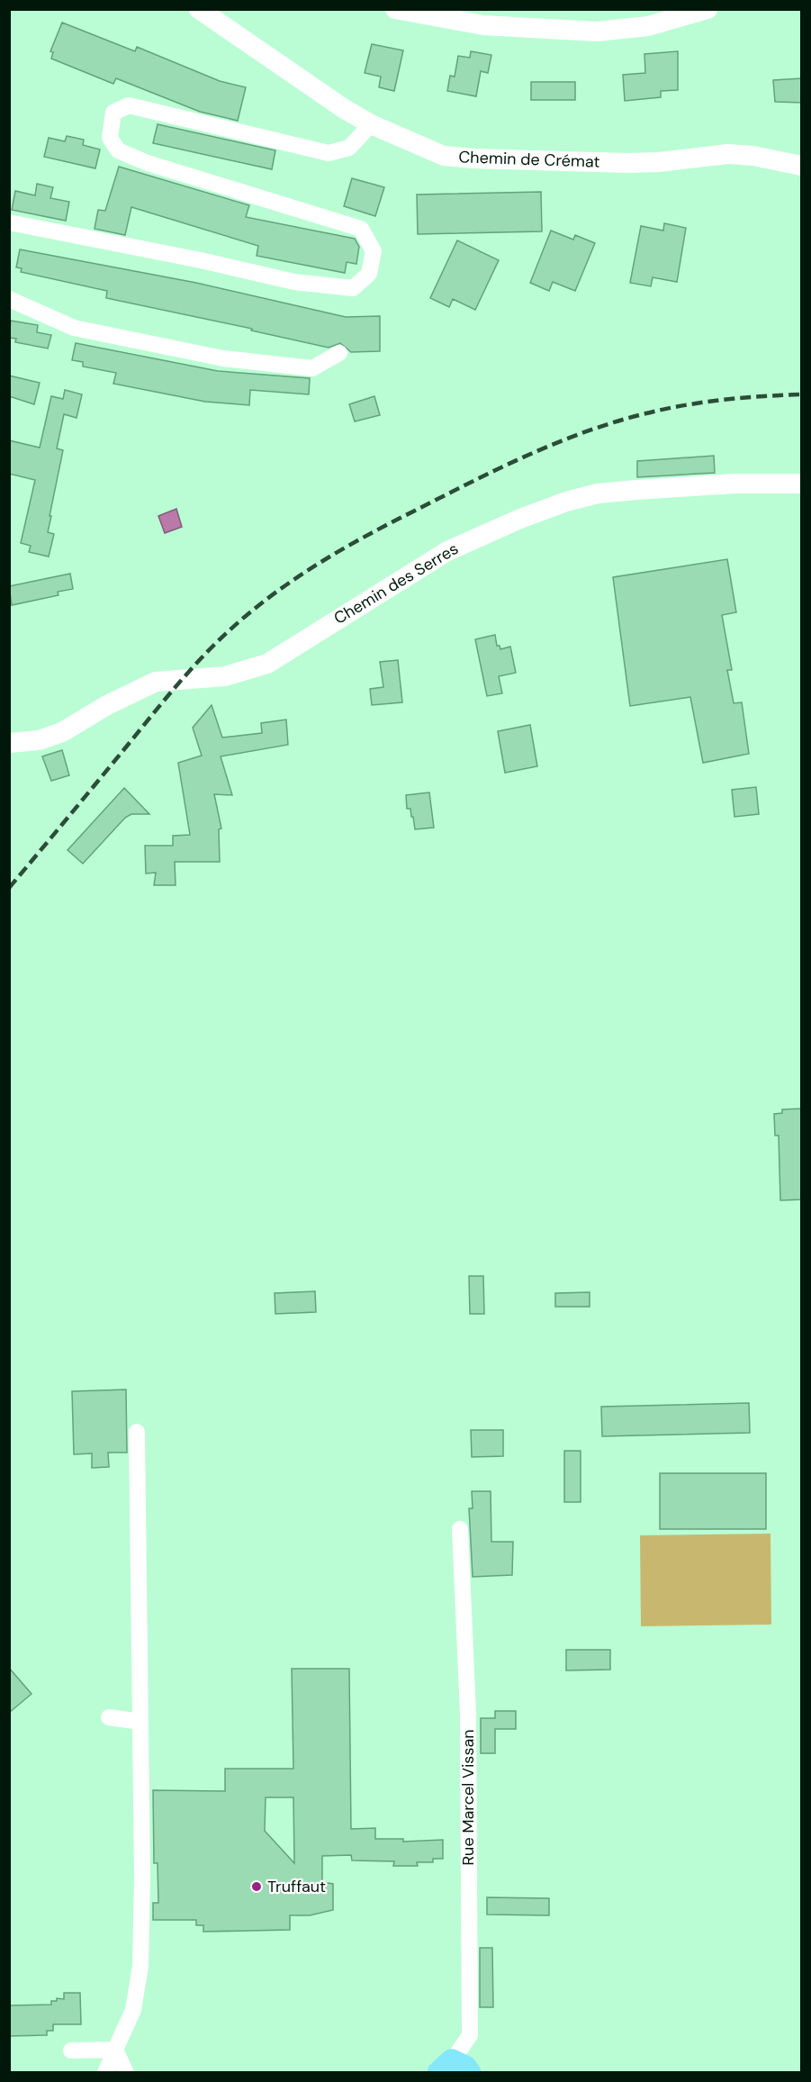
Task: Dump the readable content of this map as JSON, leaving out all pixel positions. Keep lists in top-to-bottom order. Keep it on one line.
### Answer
{"streets":{"street":["Chemin de Crémat","Chemin des Serres","Rue Marcel Vissan"]},"places":["Truffaut"]}
